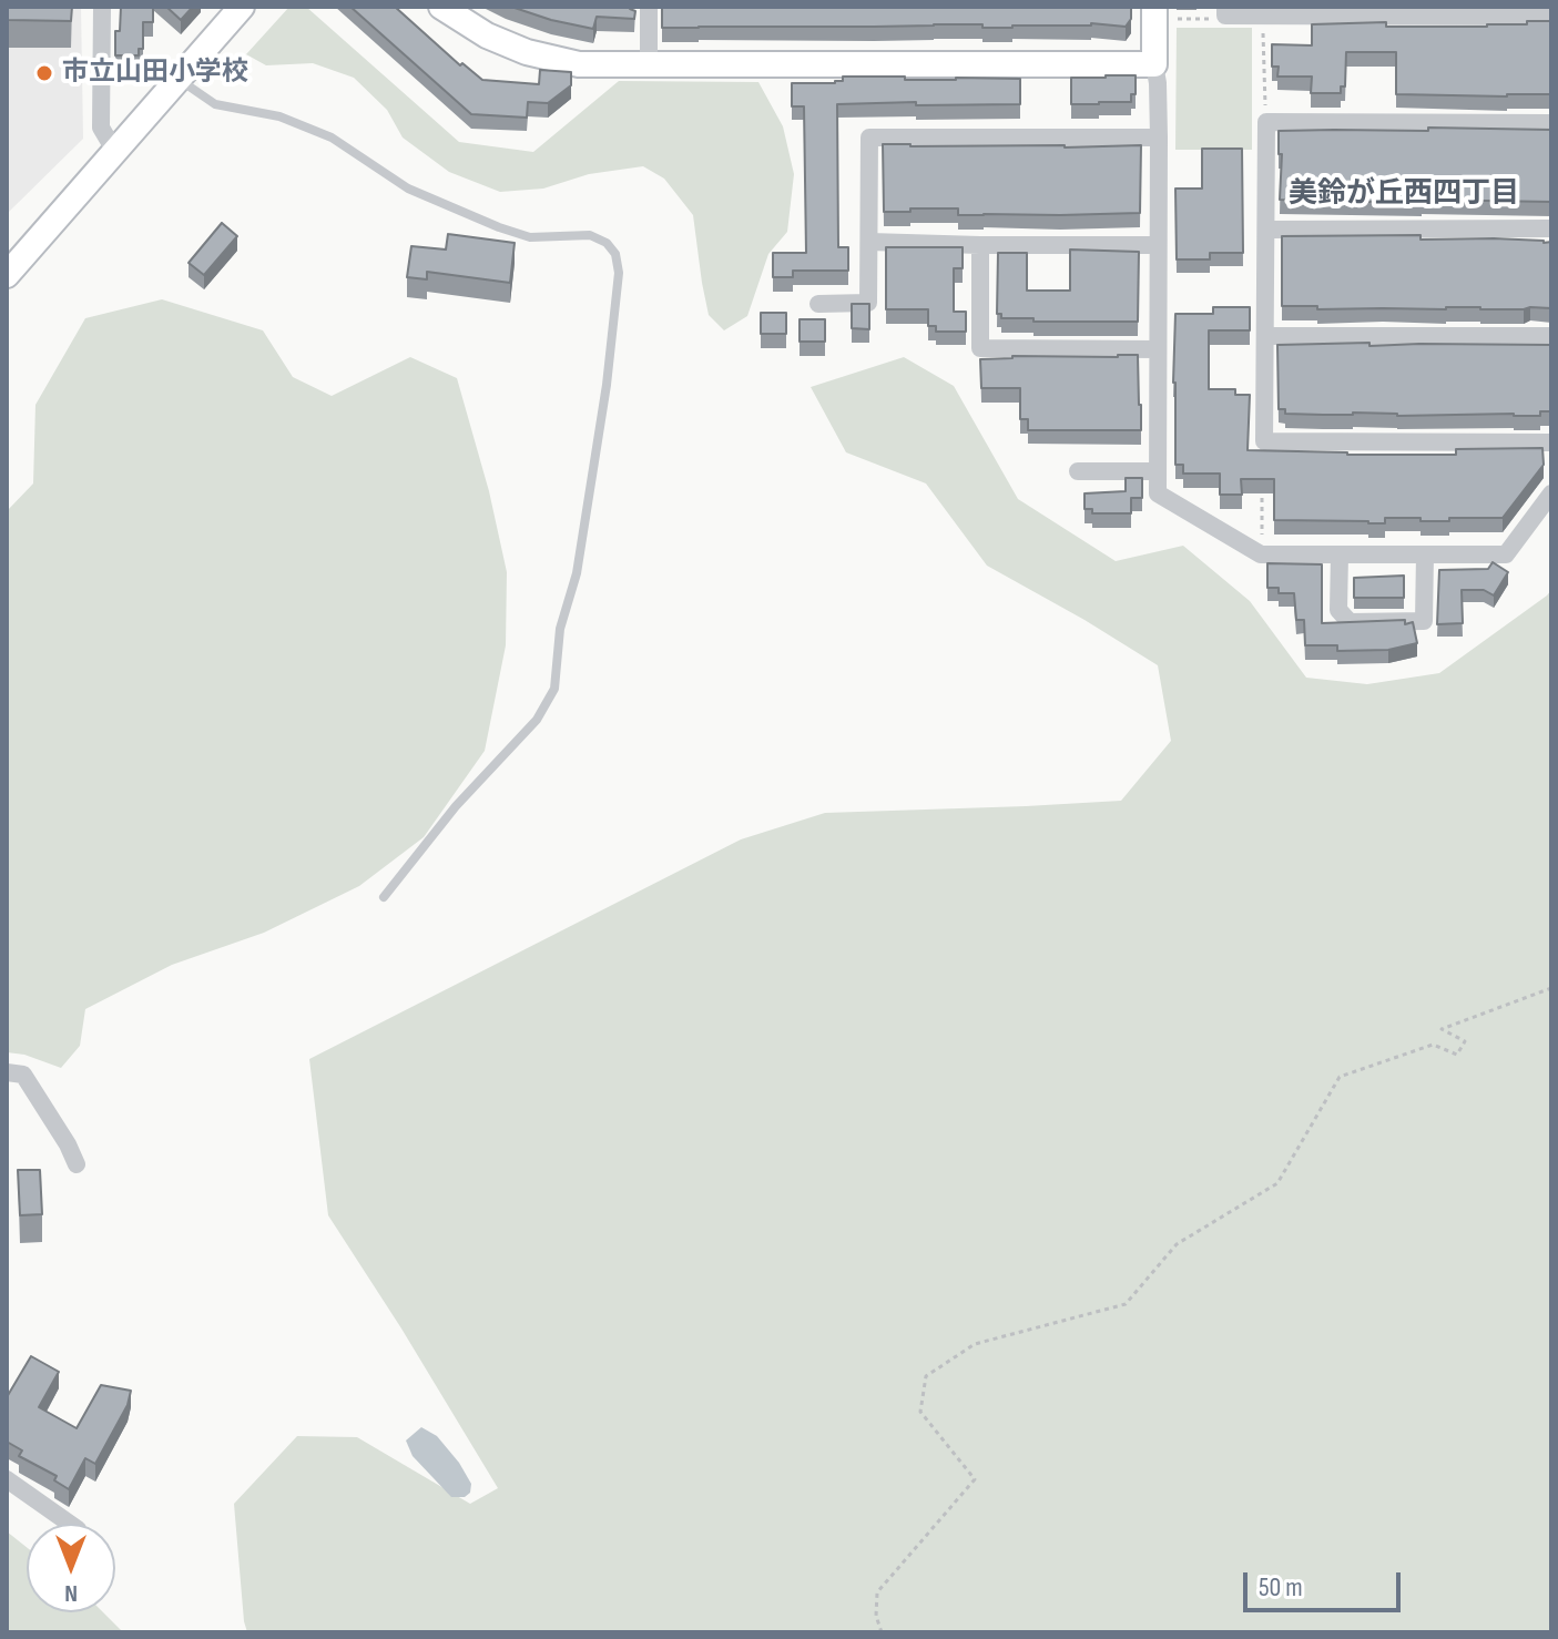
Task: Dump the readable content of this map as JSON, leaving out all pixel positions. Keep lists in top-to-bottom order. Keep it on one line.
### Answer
{"districts":["美鈴が丘西四丁目"],"places":["市立山田小学校"],"scale_bar":"50 m","north":"bottom"}
